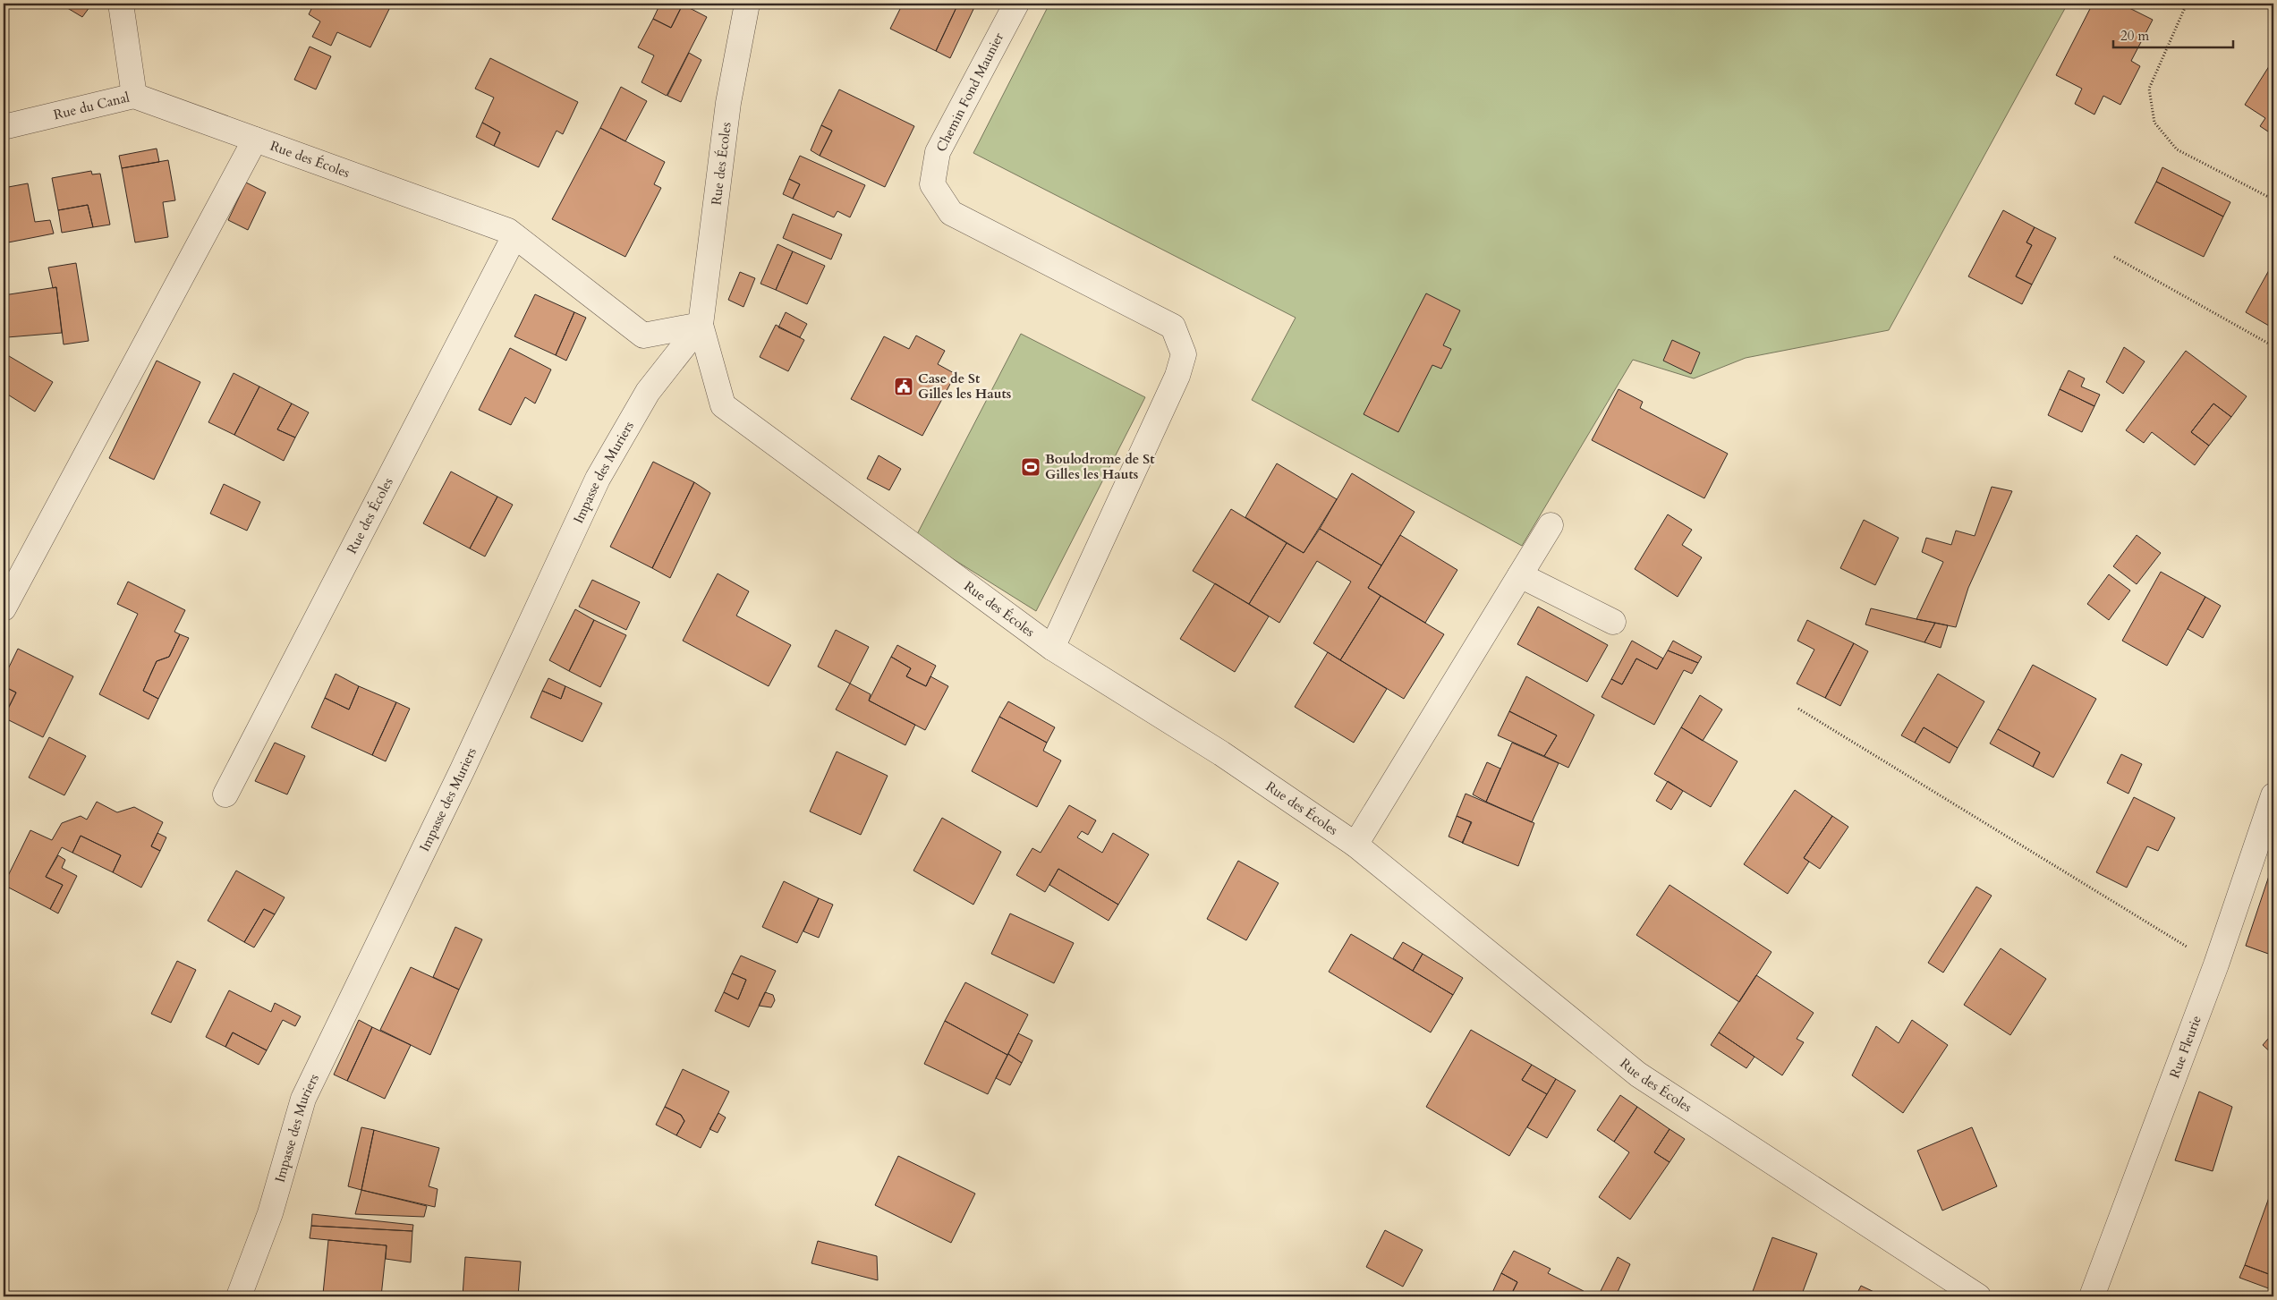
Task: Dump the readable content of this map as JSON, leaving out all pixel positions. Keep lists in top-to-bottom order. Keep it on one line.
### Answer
{"streets":{"street":["Chemin Fond Maunier","Rue du Canal","Rue des Écoles","Impasse des Muriers","Rue Fleurie"]},"crossings":[["Chemin Fond Maunier","Rue des Écoles"],["Rue du Canal","Rue des Écoles"],["Rue des Écoles","Impasse des Muriers"]],"places":{"public building":["Case de St Gilles les Hauts"],"sports":["Boulodrome de St Gilles les Hauts"]},"scale_bar":"20 m"}
